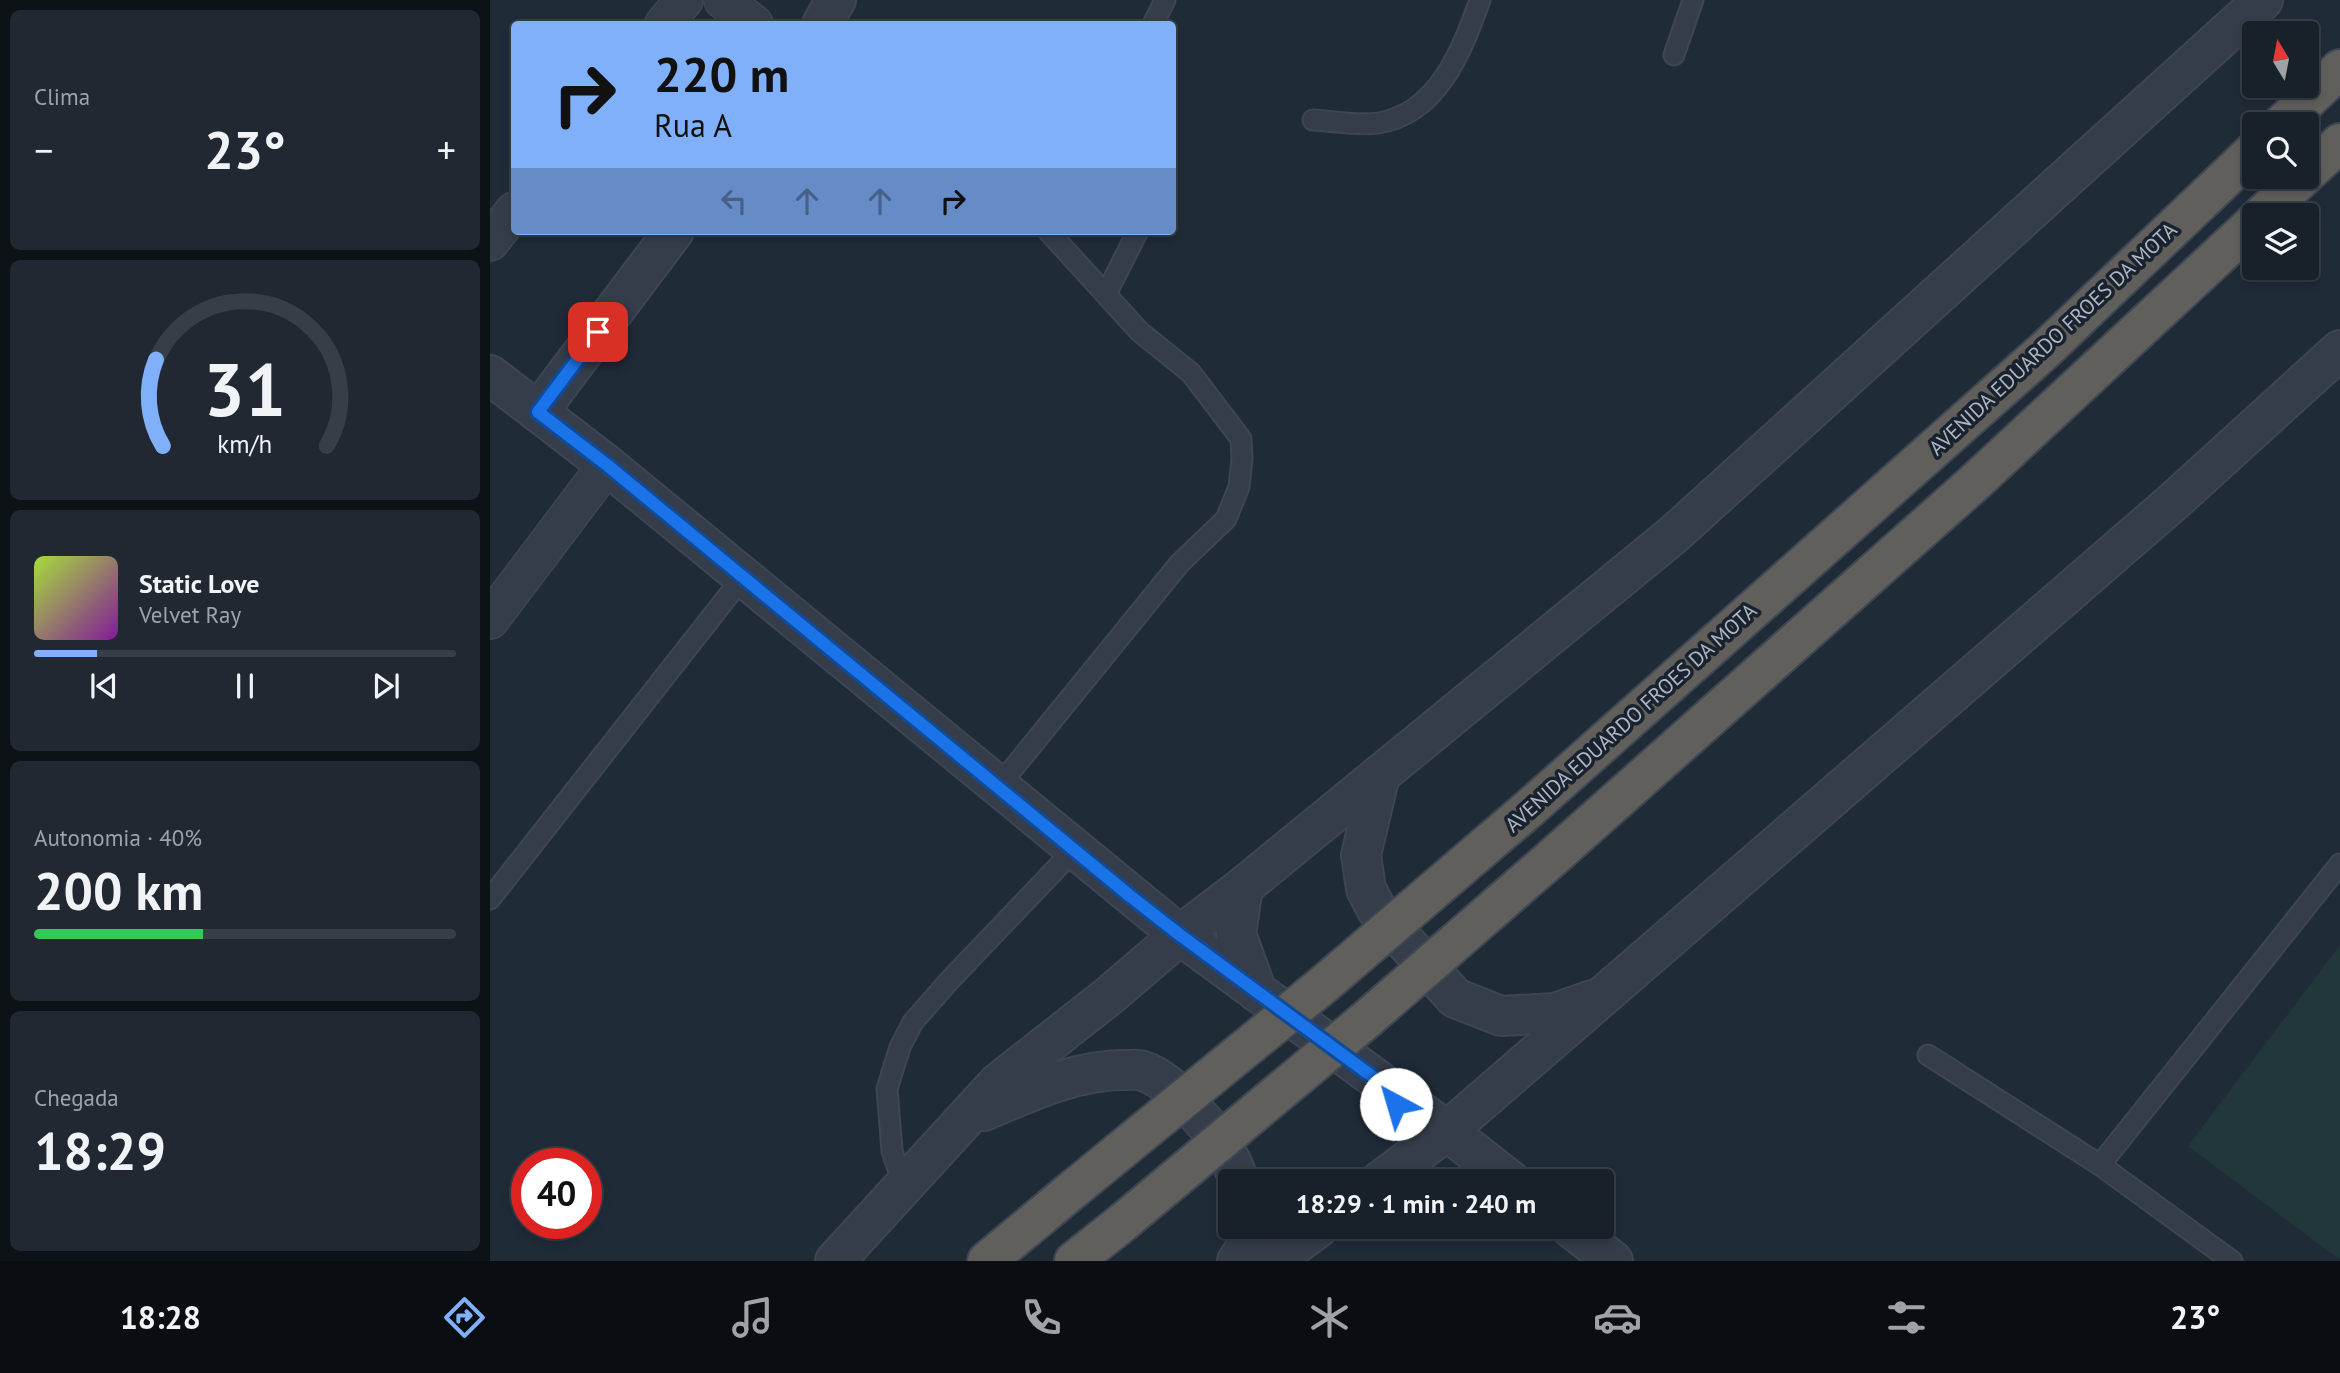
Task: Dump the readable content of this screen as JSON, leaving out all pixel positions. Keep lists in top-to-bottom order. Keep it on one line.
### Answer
{"streets":{"highway":["AVENIDA EDUARDO FROES DA MOTA"]},"north":"top","page":{"tile":["Clima",["Autonomia · 40%","200 km"],["Chegada","18:29"]],"turn":["220 m","Rua A"],"heat":["−","23°","+"],"song":["Static Love","Velvet Ray"],"limit":"40","trip":"18:29 · 1 min · 240 m","tabs":["18:28","23°"],"gauge":["31","km/h"]}}
